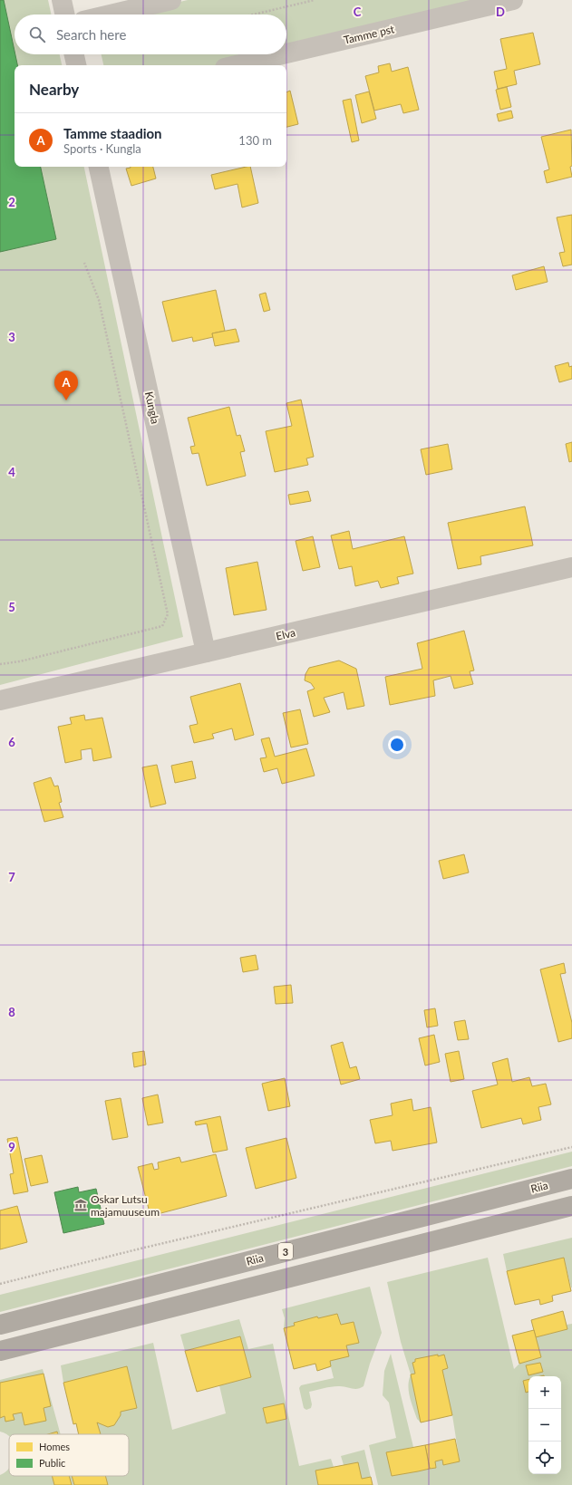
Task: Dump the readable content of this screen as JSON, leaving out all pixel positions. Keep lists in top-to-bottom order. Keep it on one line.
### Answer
{"streets":{"highway":["Riia","3"],"street":["Tamme pst","Kungla","Elva"]},"crossings":[["Kungla","Elva"]],"places":{"museum":["Oskar Lutsu majamuuseum"]},"legend":["Homes","Public"],"page":{"search":"Search here","heading":"Nearby","list":[{"mark":"A","name":"Tamme staadion","note":"Sports · Kungla","value":"130 m"}],"pins":"A","map_buttons":["+","−"]},"grid":{"columns":["C","D"],"rows":["2","3","4","5","6","7","8","9"]}}
